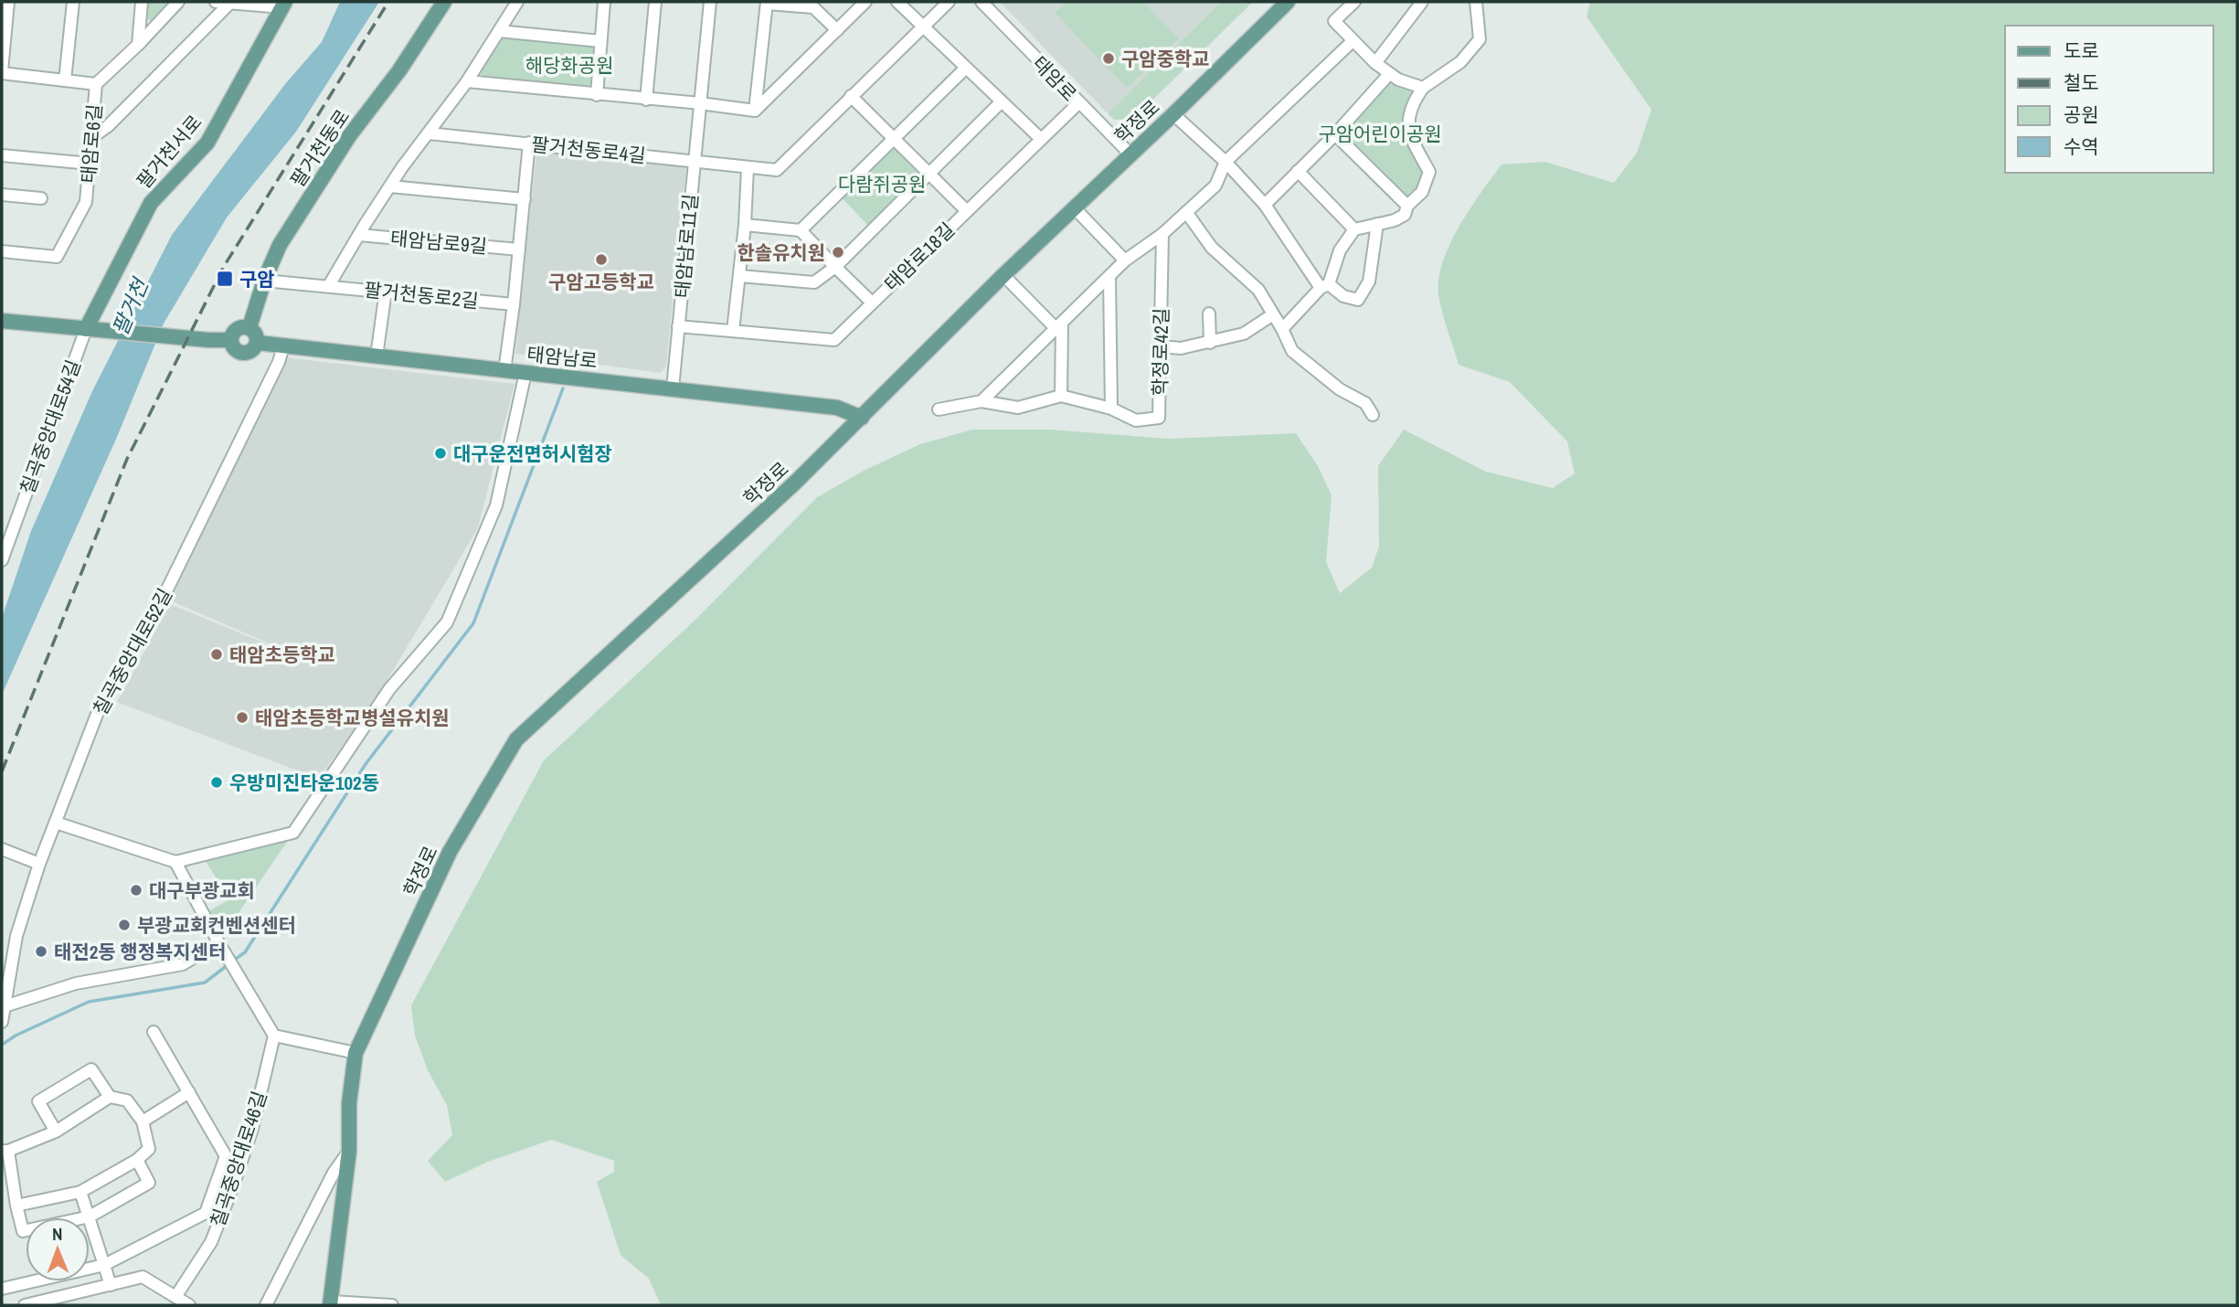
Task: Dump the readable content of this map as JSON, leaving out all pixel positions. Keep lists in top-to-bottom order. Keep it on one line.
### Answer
{"streets":{"main road":["학정로","팔거천동로","팔거천서로","태암남로"],"street":["태암로","태암로6길","팔거천동로4길","태암남로9길","태암남로11길","태암로18길","팔거천동로2길","학정로42길","칠곡중앙대로54길","칠곡중앙대로52길","칠곡중앙대로46길"]},"crossings":[["태암로","학정로"],["태암로","태암로18길"],["학정로","태암남로"],["팔거천동로","팔거천동로2길"],["팔거천동로","태암남로"],["팔거천동로4길","태암남로11길"],["팔거천서로","칠곡중앙대로54길"],["태암남로9길","팔거천동로2길"],["태암남로11길","태암로18길"],["태암남로11길","태암남로"],["태암남로","칠곡중앙대로52길"]],"water":["팔거천"],"parks":["해당화공원","구암어린이공원","다람쥐공원"],"places":{"other":["구암중학교","한솔유치원","구암고등학교","대구운전면허시험장","태암초등학교","태암초등학교병설유치원","우방미진타운102동","대구부광교회","부광교회컨벤션센터","태전2동 행정복지센터"],"transit":["구암"]},"legend":["도로","철도","공원","수역"],"north":"top"}
